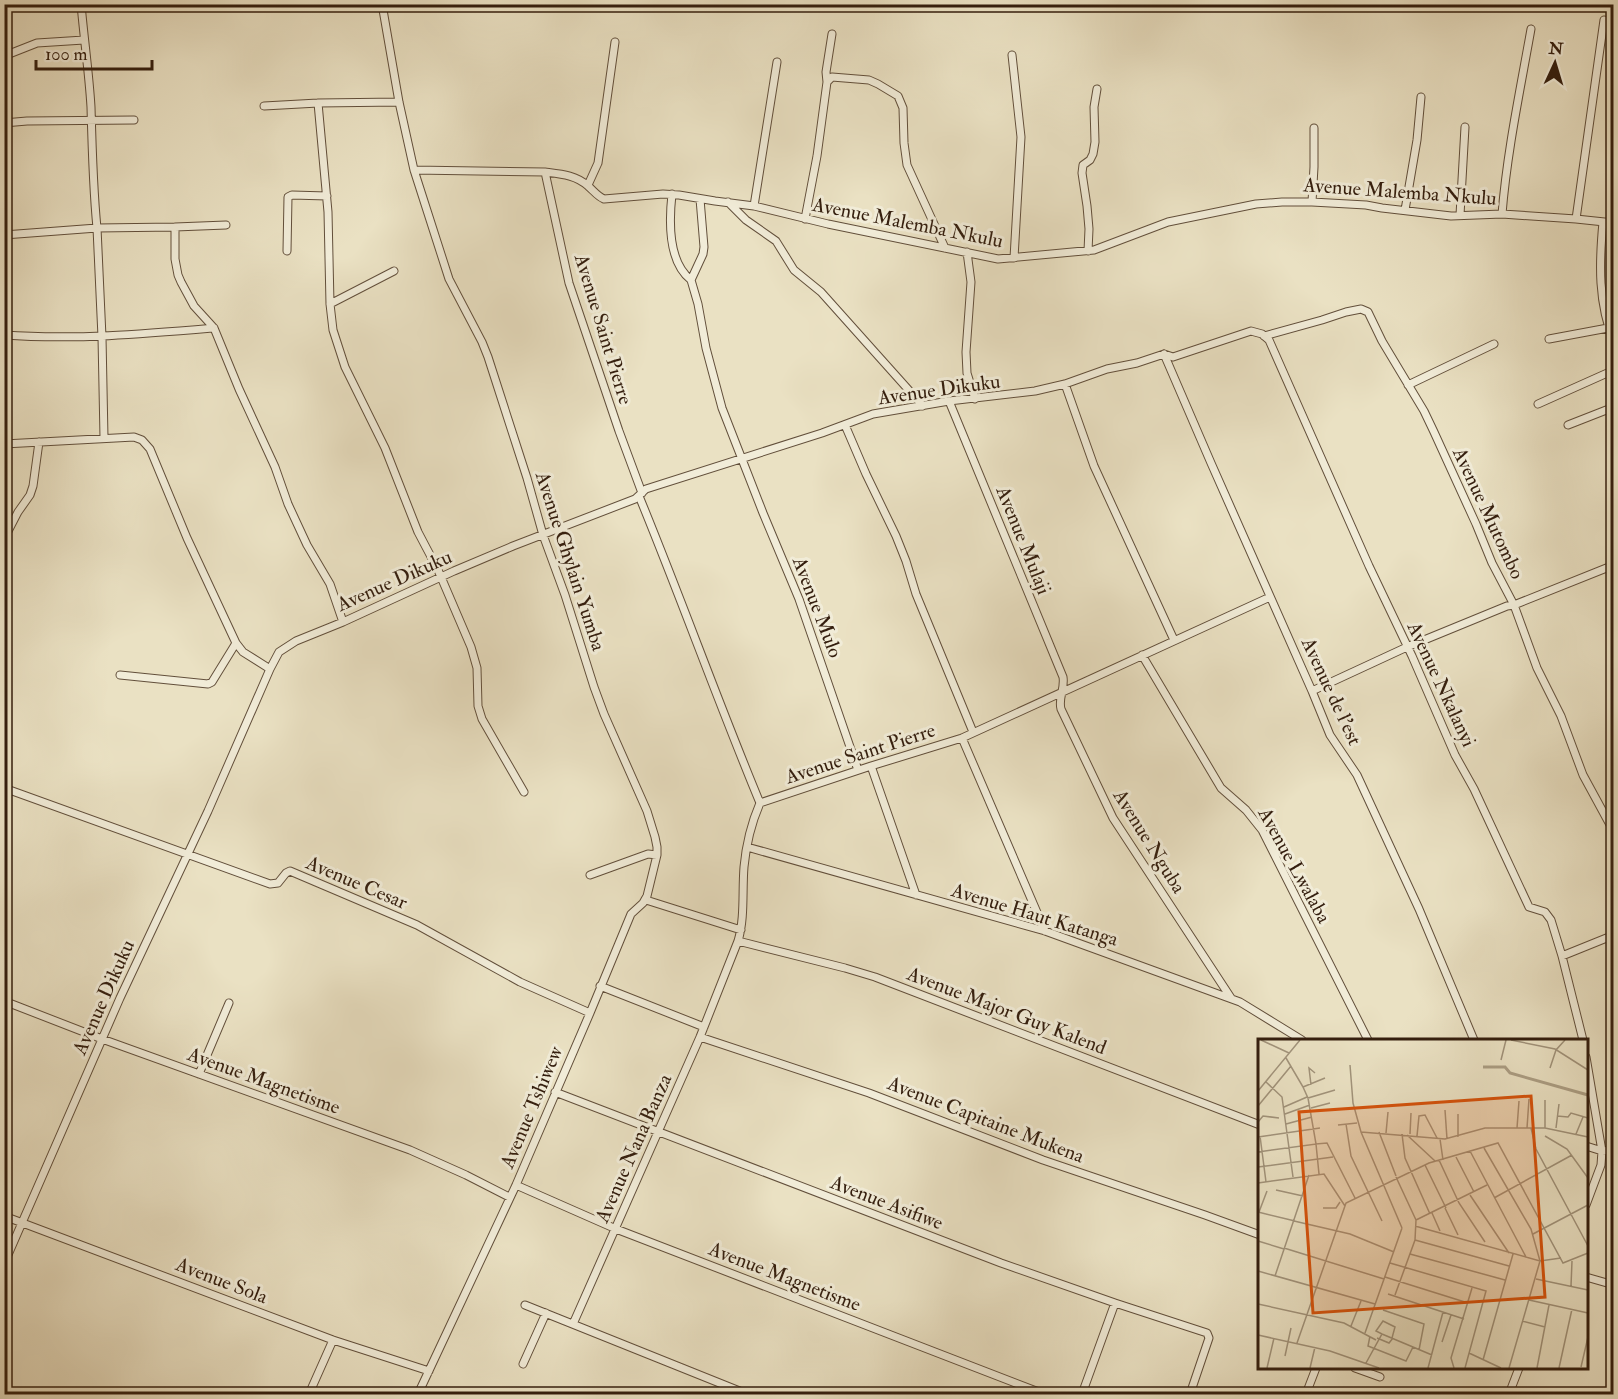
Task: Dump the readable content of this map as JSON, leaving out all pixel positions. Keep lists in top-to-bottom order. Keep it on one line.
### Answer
{"streets":{"street":["Avenue Malemba Nkulu","Avenue Saint Pierre","Avenue Dikuku","Avenue Mutombo","Avenue Mulaji","Avenue Ghylain Yumba","Avenue Mulo","Avenue Nkalanyi","Avenue de l'est","Avenue Nguba","Avenue Lwalaba","Avenue Cesar","Avenue Haut Katanga","Avenue Major Guy Kalend","Avenue Magnetisme","Avenue Tshiwew","Avenue Capitaine Mukena","Avenue Nana Banza","Avenue Asifiwe","Avenue Sola"]},"crossings":[["Avenue Malemba Nkulu","Avenue Saint Pierre"],["Avenue Malemba Nkulu","Avenue Ghylain Yumba"],["Avenue Malemba Nkulu","Avenue Mulo"],["Avenue Saint Pierre","Avenue Dikuku"],["Avenue Saint Pierre","Avenue Mulaji"],["Avenue Saint Pierre","Avenue Mulo"],["Avenue Saint Pierre","Avenue de l'est"],["Avenue Saint Pierre","Avenue Nguba"],["Avenue Saint Pierre","Avenue Lwalaba"],["Avenue Saint Pierre","Avenue Nana Banza"],["Avenue Dikuku","Avenue Mutombo"],["Avenue Dikuku","Avenue Mulaji"],["Avenue Dikuku","Avenue Ghylain Yumba"],["Avenue Dikuku","Avenue Mulo"],["Avenue Dikuku","Avenue Nkalanyi"],["Avenue Dikuku","Avenue de l'est"],["Avenue Dikuku","Avenue Cesar"],["Avenue Dikuku","Avenue Magnetisme"],["Avenue Dikuku","Avenue Sola"],["Avenue Mutombo","Avenue Nkalanyi"],["Avenue Mulaji","Avenue Nguba"],["Avenue Ghylain Yumba","Avenue Tshiwew"],["Avenue Nguba","Avenue Haut Katanga"],["Avenue Cesar","Avenue Tshiwew"],["Avenue Haut Katanga","Avenue Nana Banza"],["Avenue Major Guy Kalend","Avenue Nana Banza"],["Avenue Magnetisme","Avenue Tshiwew"],["Avenue Magnetisme","Avenue Nana Banza"],["Avenue Tshiwew","Avenue Asifiwe"],["Avenue Tshiwew","Avenue Sola"],["Avenue Capitaine Mukena","Avenue Nana Banza"],["Avenue Nana Banza","Avenue Asifiwe"]],"scale_bar":"100 m","north":"top"}
